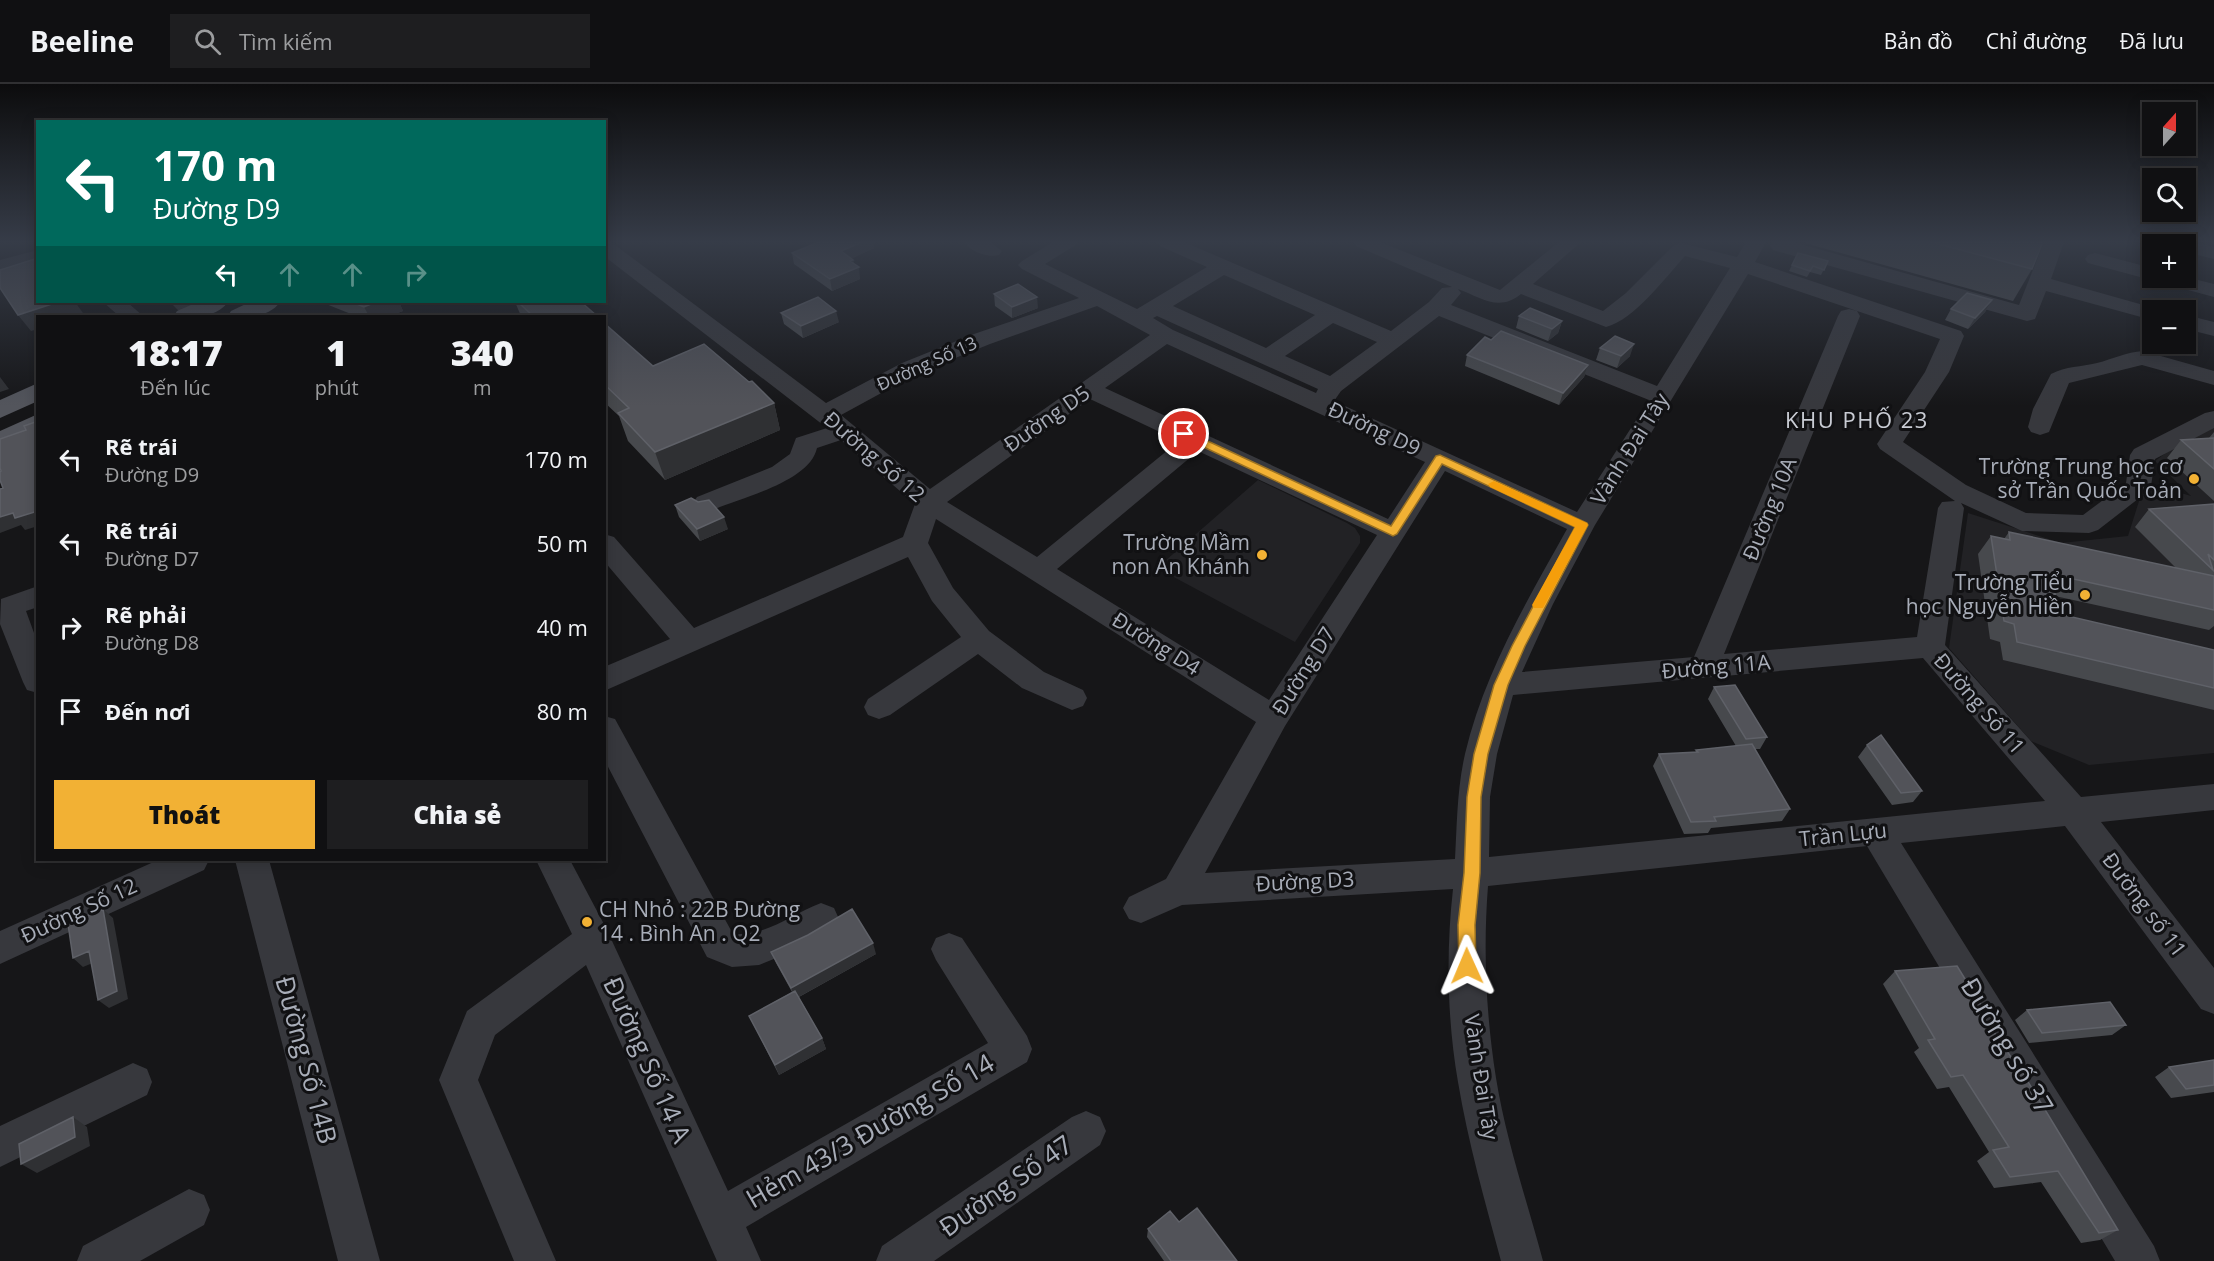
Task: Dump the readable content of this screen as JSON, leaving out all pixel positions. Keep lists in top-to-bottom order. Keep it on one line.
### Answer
{"streets":{"street":["Đường Số 13","Đường D5","Đường D9","Vành Đai Tây","Đường Số 12","Đường 10A","Đường D4","Đường 11A","Đường D7","Đường Số 11","Trần Lựu","Đường D3","Đường số 11","Đường số 37","Đường Số 14B","Đường Số 14 A","Hẻm 43/3 Đường Số 14","Đường Số 47"]},"crossings":[["Đường Số 13","Đường Số 12"],["Đường D5","Đường D9"],["Đường D5","Đường Số 12"],["Đường D5","Đường D4"],["Đường D9","Vành Đai Tây"],["Đường D9","Đường D7"],["Vành Đai Tây","Đường 11A"],["Vành Đai Tây","Trần Lựu"],["Vành Đai Tây","Đường D3"],["Đường Số 12","Đường D4"],["Đường 10A","Đường 11A"],["Đường D4","Đường D7"],["Đường 11A","Đường Số 11"],["Đường D7","Đường D3"],["Đường Số 11","Trần Lựu"],["Đường Số 11","Đường số 11"],["Trần Lựu","Đường D3"],["Trần Lựu","Đường số 11"],["Trần Lựu","Đường số 37"],["Đường Số 14 A","Hẻm 43/3 Đường Số 14"]],"districts":["KHU PHỐ 23"],"places":["Trường Trung học cơ sở Trần Quốc Toản","Trường Mầm non An Khánh","Trường Tiểu học Nguyễn Hiền","CH Nhỏ : 22B Đường 14 . Bình An . Q2"],"north":"top","page":{"header":"Beeline","search":"Tìm kiếm","nav":["Bản đồ","Chỉ đường","Đã lưu"],"map_buttons":["+","−"],"turn":["170 m","Đường D9"],"eta":["18:17","Đến lúc","1","phút","340","m"],"list":[{"name":"Rẽ trái","note":"Đường D9","value":"170 m"},{"name":"Rẽ trái","note":"Đường D7","value":"50 m"},{"name":"Rẽ phải","note":"Đường D8","value":"40 m"},{"name":"Đến nơi","value":"80 m"}],"buttons":["Thoát","Chia sẻ"]}}
